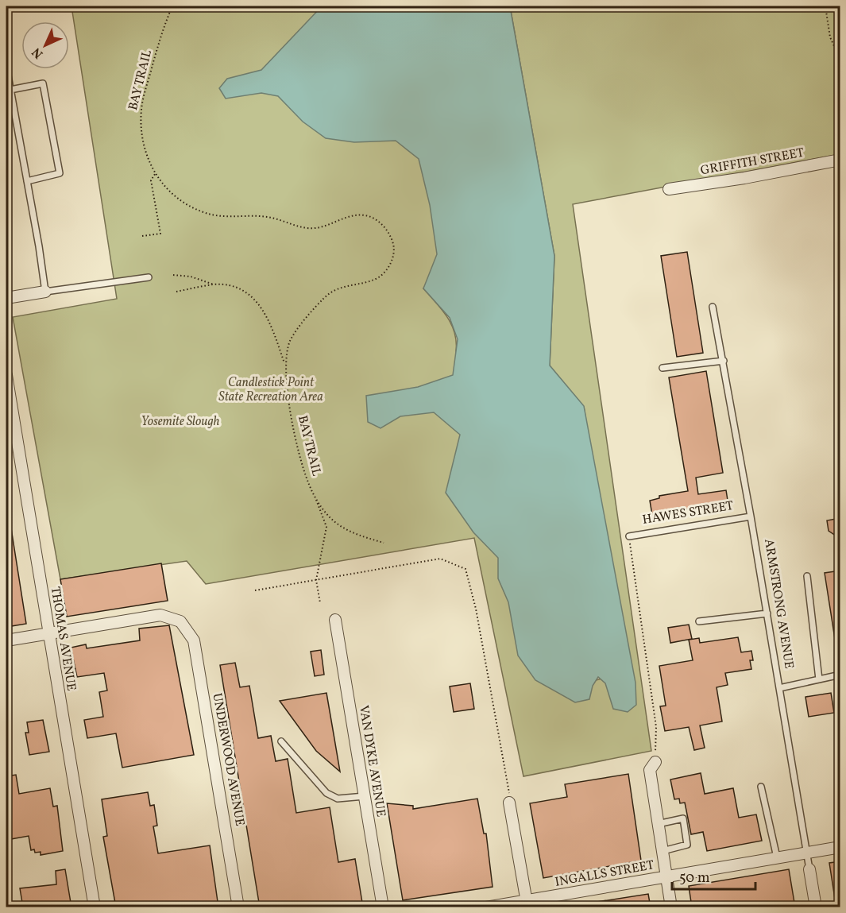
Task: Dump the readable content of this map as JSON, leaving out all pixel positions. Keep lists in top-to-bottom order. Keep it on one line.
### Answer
{"streets":{"street":["GRIFFITH STREET","ARMSTRONG AVENUE","THOMAS AVENUE","UNDERWOOD AVENUE","VAN DYKE AVENUE","INGALLS STREET"],"lane":["HAWES STREET"],"path":["BAY TRAIL"]},"crossings":[["HAWES STREET","ARMSTRONG AVENUE"],["ARMSTRONG AVENUE","INGALLS STREET"],["THOMAS AVENUE","UNDERWOOD AVENUE"]],"parks":["Candlestick Point State Recreation Area","Yosemite Slough"],"scale_bar":"50 m","north":"bottom left"}
